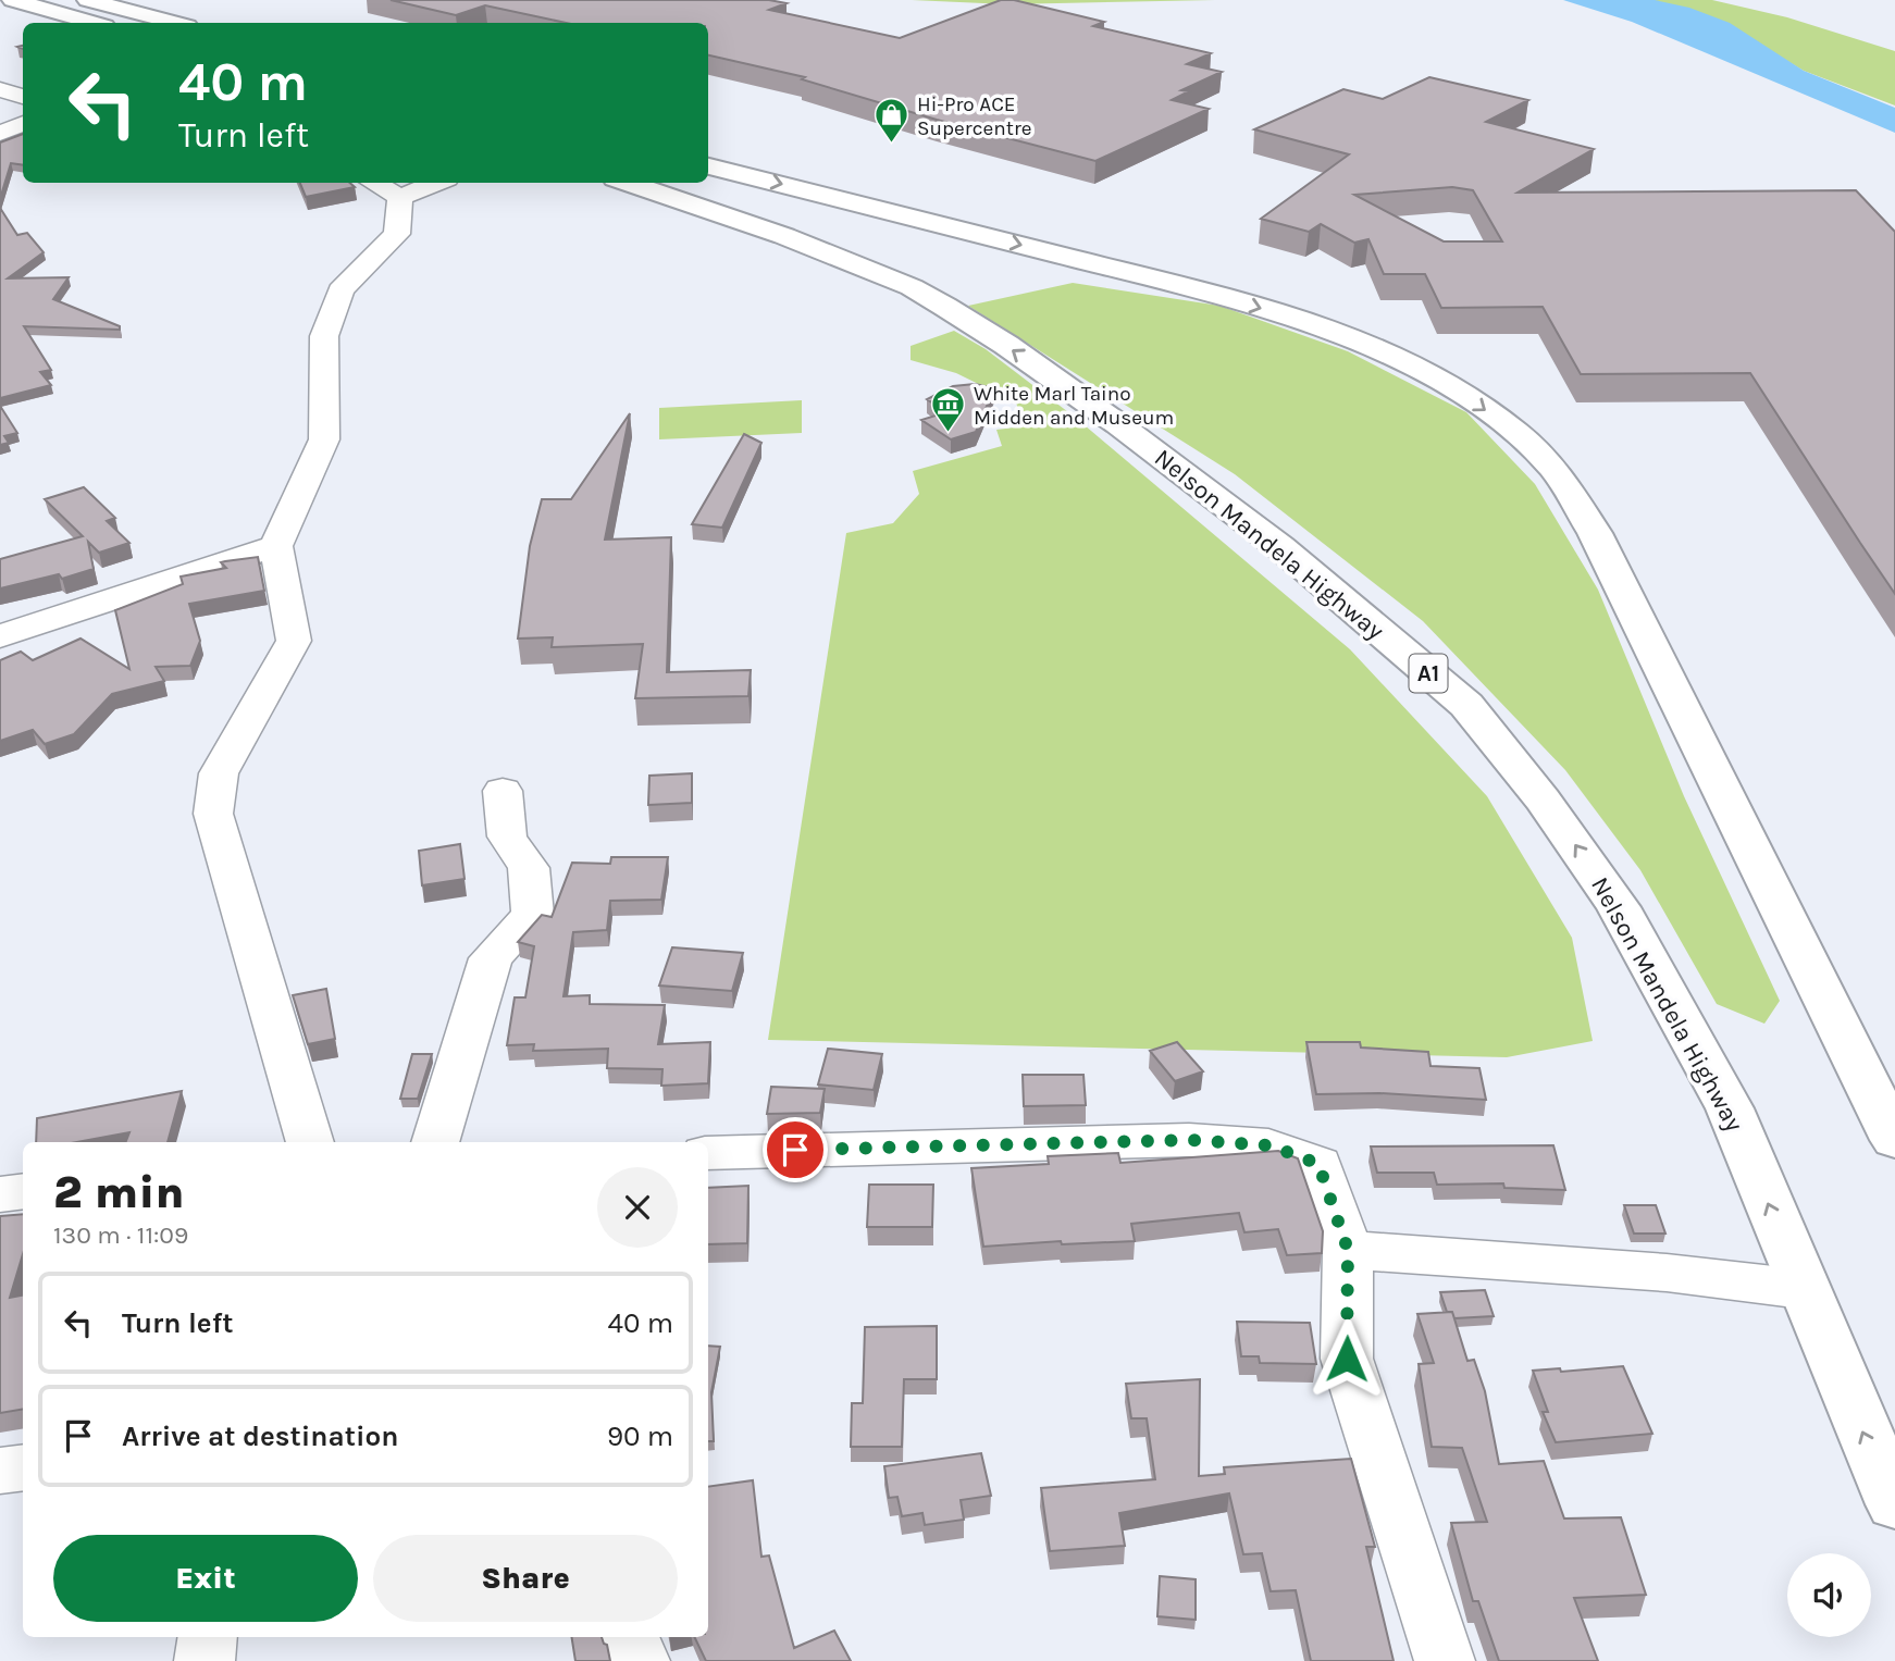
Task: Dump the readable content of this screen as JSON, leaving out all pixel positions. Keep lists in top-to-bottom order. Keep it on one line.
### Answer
{"streets":{"highway":["Nelson Mandela Highway","A1"]},"places":{"shop":["Hi-Pro ACE Supercentre"],"museum":["White Marl Taino Midden and Museum"]},"page":{"turn":["40 m","Turn left"],"heading":["2 min","130 m · 11:09"],"list":[{"name":"Turn left","value":"40 m"},{"name":"Arrive at destination","value":"90 m"}],"buttons":["Exit","Share"]}}
